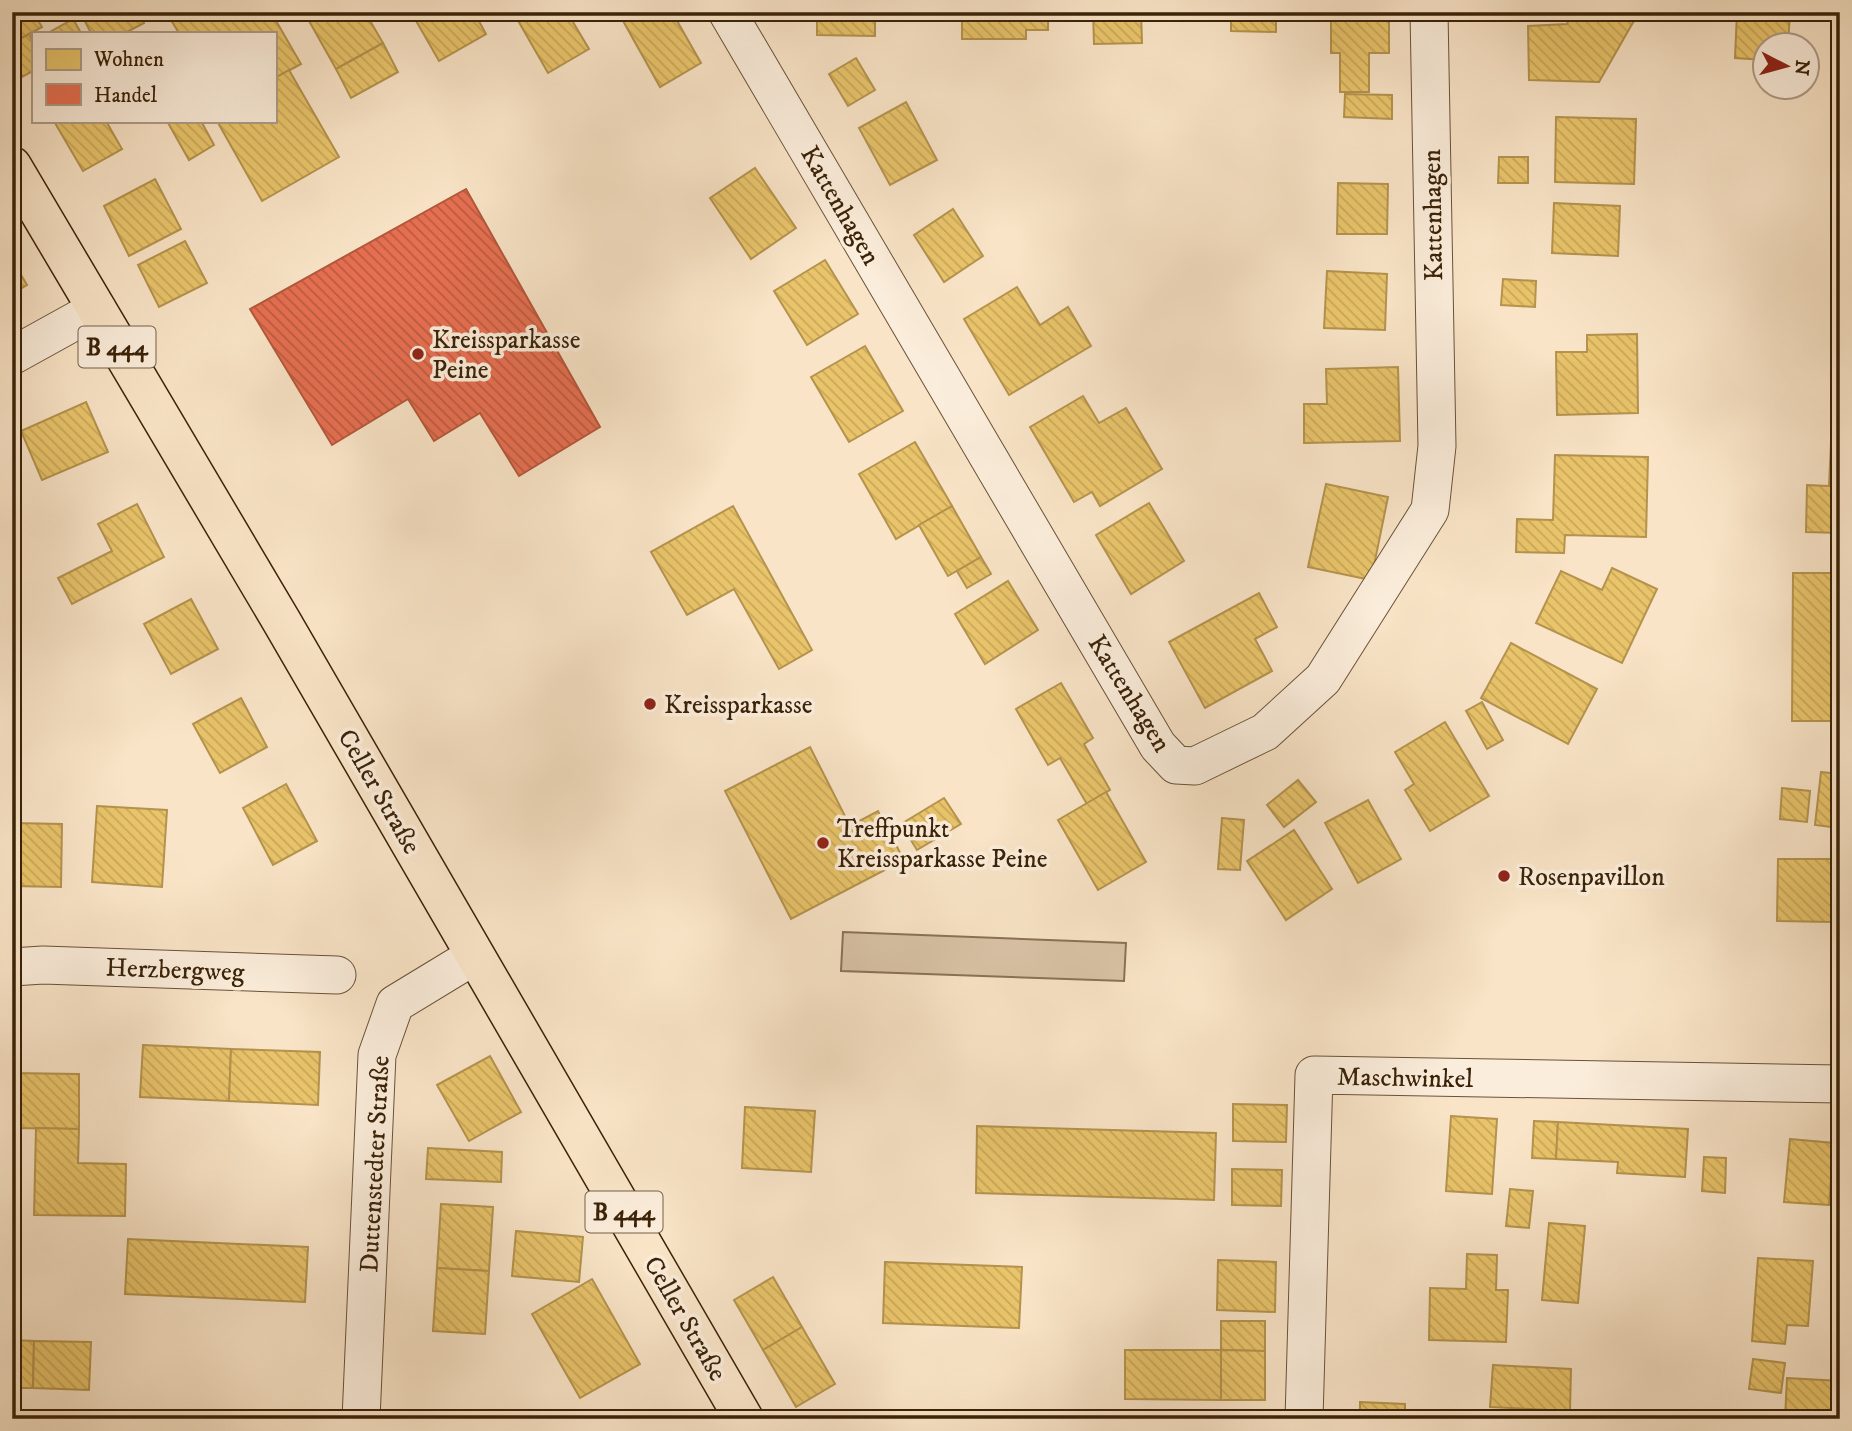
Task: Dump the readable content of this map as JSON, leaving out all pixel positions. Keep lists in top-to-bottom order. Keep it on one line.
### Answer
{"streets":{"main road":["B 444","Celler Straße"],"street":["Kattenhagen","Herzbergweg","Maschwinkel","Duttenstedter Straße"]},"crossings":[["Celler Straße","Duttenstedter Straße"]],"places":["Kreissparkasse Peine","Kreissparkasse","Treffpunkt Kreissparkasse Peine","Rosenpavillon"],"legend":["Wohnen","Handel"],"north":"right"}
